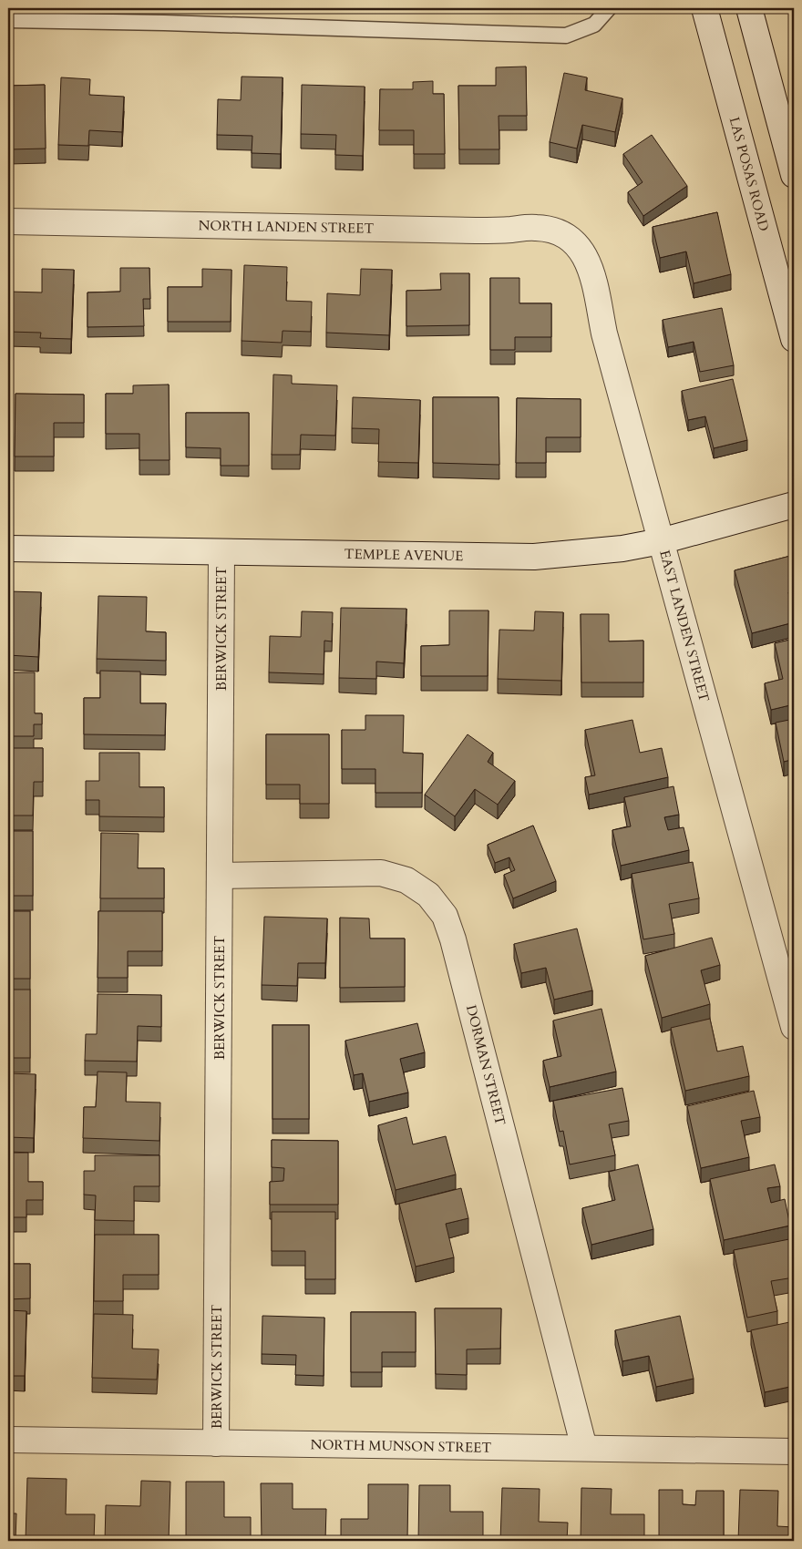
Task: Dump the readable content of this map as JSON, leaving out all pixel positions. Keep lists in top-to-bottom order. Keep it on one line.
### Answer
{"streets":{"street":["LAS POSAS ROAD","NORTH LANDEN STREET","TEMPLE AVENUE","EAST LANDEN STREET","BERWICK STREET","DORMAN STREET","NORTH MUNSON STREET"]},"crossings":[["NORTH LANDEN STREET","EAST LANDEN STREET"],["TEMPLE AVENUE","EAST LANDEN STREET"],["TEMPLE AVENUE","BERWICK STREET"],["BERWICK STREET","DORMAN STREET"],["BERWICK STREET","NORTH MUNSON STREET"],["DORMAN STREET","NORTH MUNSON STREET"]]}
